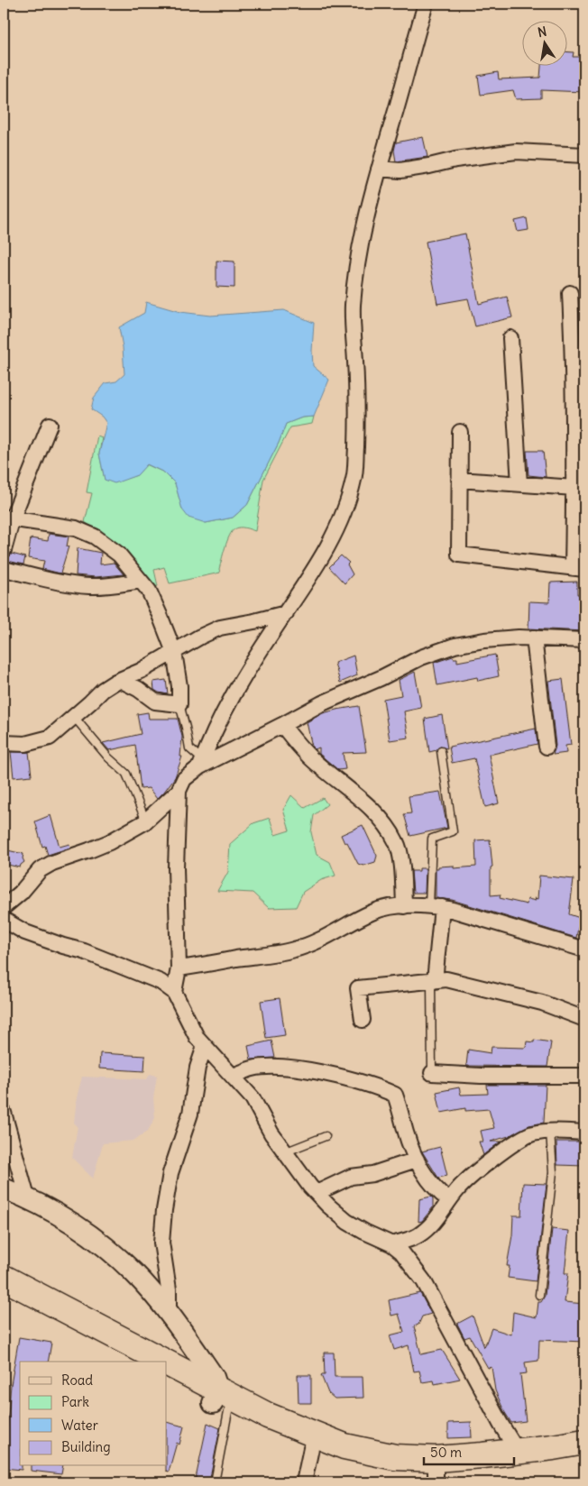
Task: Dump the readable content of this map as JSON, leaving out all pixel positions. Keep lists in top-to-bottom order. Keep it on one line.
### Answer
{"legend":["Road","Park","Water","Building"],"scale_bar":"50 m","north":"top"}
